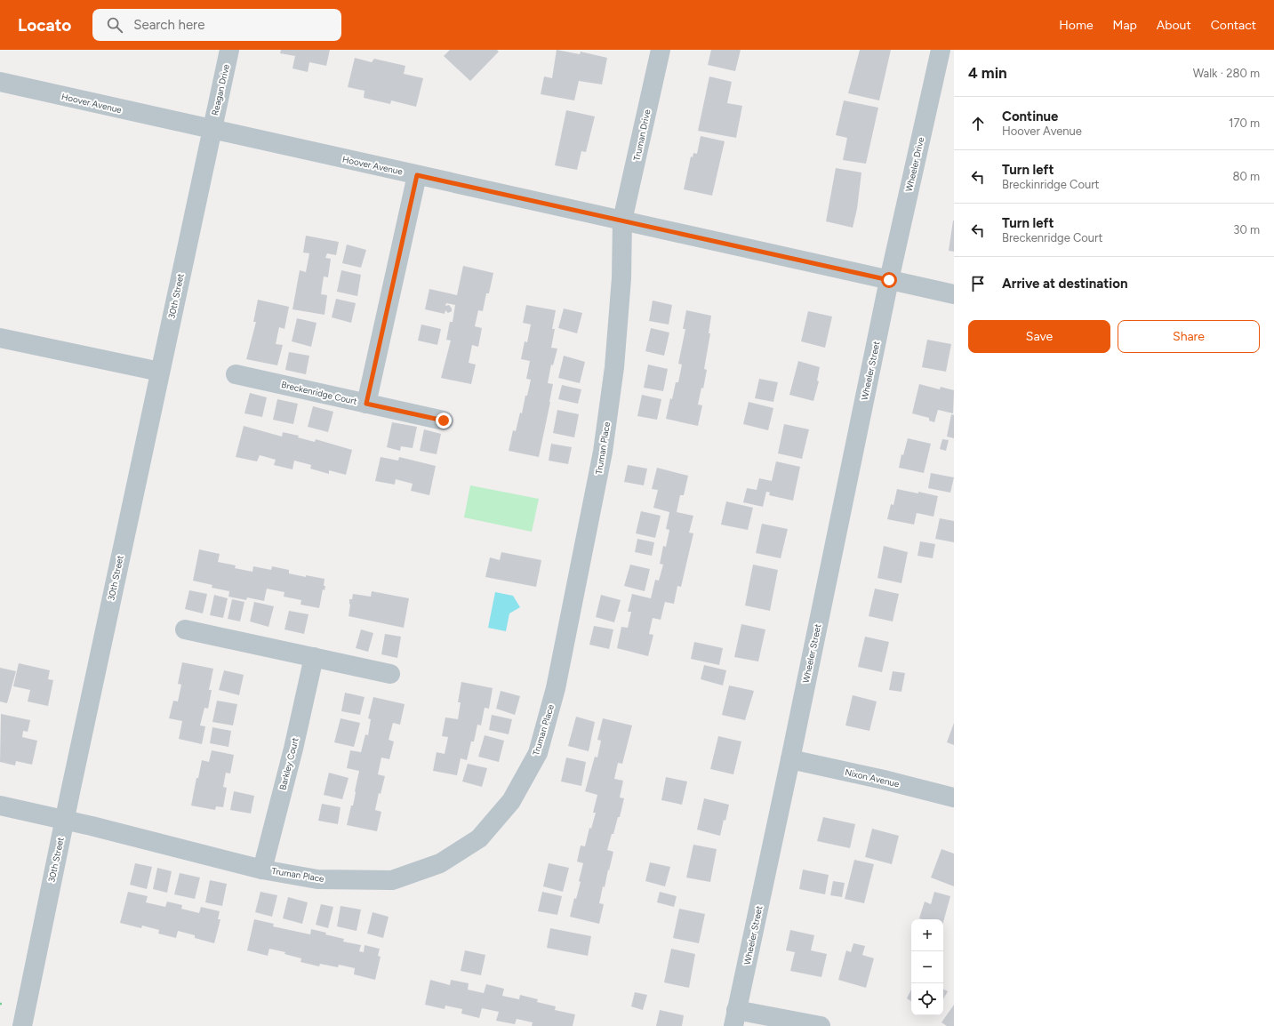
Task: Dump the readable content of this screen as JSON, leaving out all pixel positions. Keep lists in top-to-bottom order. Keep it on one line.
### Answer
{"streets":{"street":["Reagan Drive","Hoover Avenue","Truman Drive","Wheeler Drive","30th Street","Wheeler Street","Breckenridge Court","Truman Place","Barkley Court","Nixon Avenue"]},"crossings":[["Reagan Drive","Hoover Avenue"],["Reagan Drive","30th Street"],["Hoover Avenue","Truman Drive"],["Hoover Avenue","Wheeler Drive"],["Hoover Avenue","30th Street"],["Hoover Avenue","Wheeler Street"],["Hoover Avenue","Truman Place"],["Truman Drive","Truman Place"],["Wheeler Drive","Wheeler Street"],["30th Street","Truman Place"],["Wheeler Street","Nixon Avenue"],["Truman Place","Barkley Court"]],"page":{"header":"Locato","search":"Search here","nav":["Home","Map","About","Contact"],"heading":["4 min","Walk · 280 m"],"list":[["Continue","Hoover Avenue","170 m"],["Turn left","Breckinridge Court","80 m"],["Turn left","Breckenridge Court","30 m"],"Arrive at destination"],"buttons":["Save","Share"],"map_buttons":["+","−"]}}
